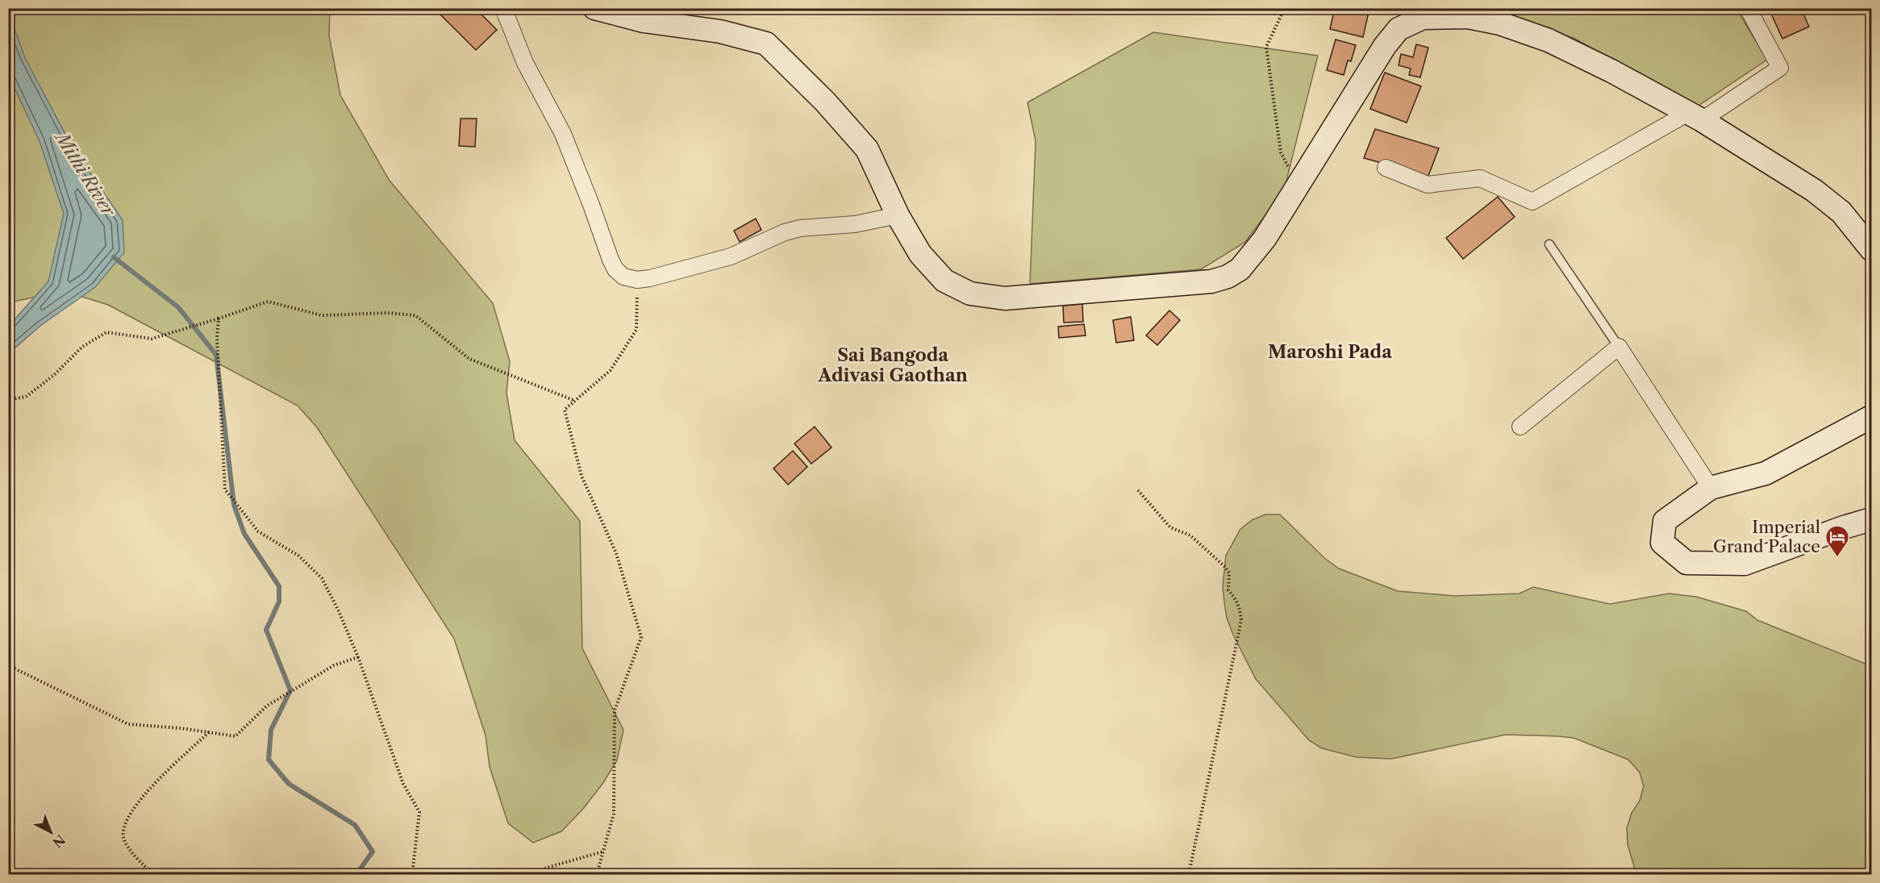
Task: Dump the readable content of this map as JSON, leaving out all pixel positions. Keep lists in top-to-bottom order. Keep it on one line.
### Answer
{"districts":["Maroshi Pada","Sai Bangoda Adivasi Gaothan"],"water":["Mithi River"],"places":{"hotel":["Imperial Grand Palace"]},"north":"bottom right"}
